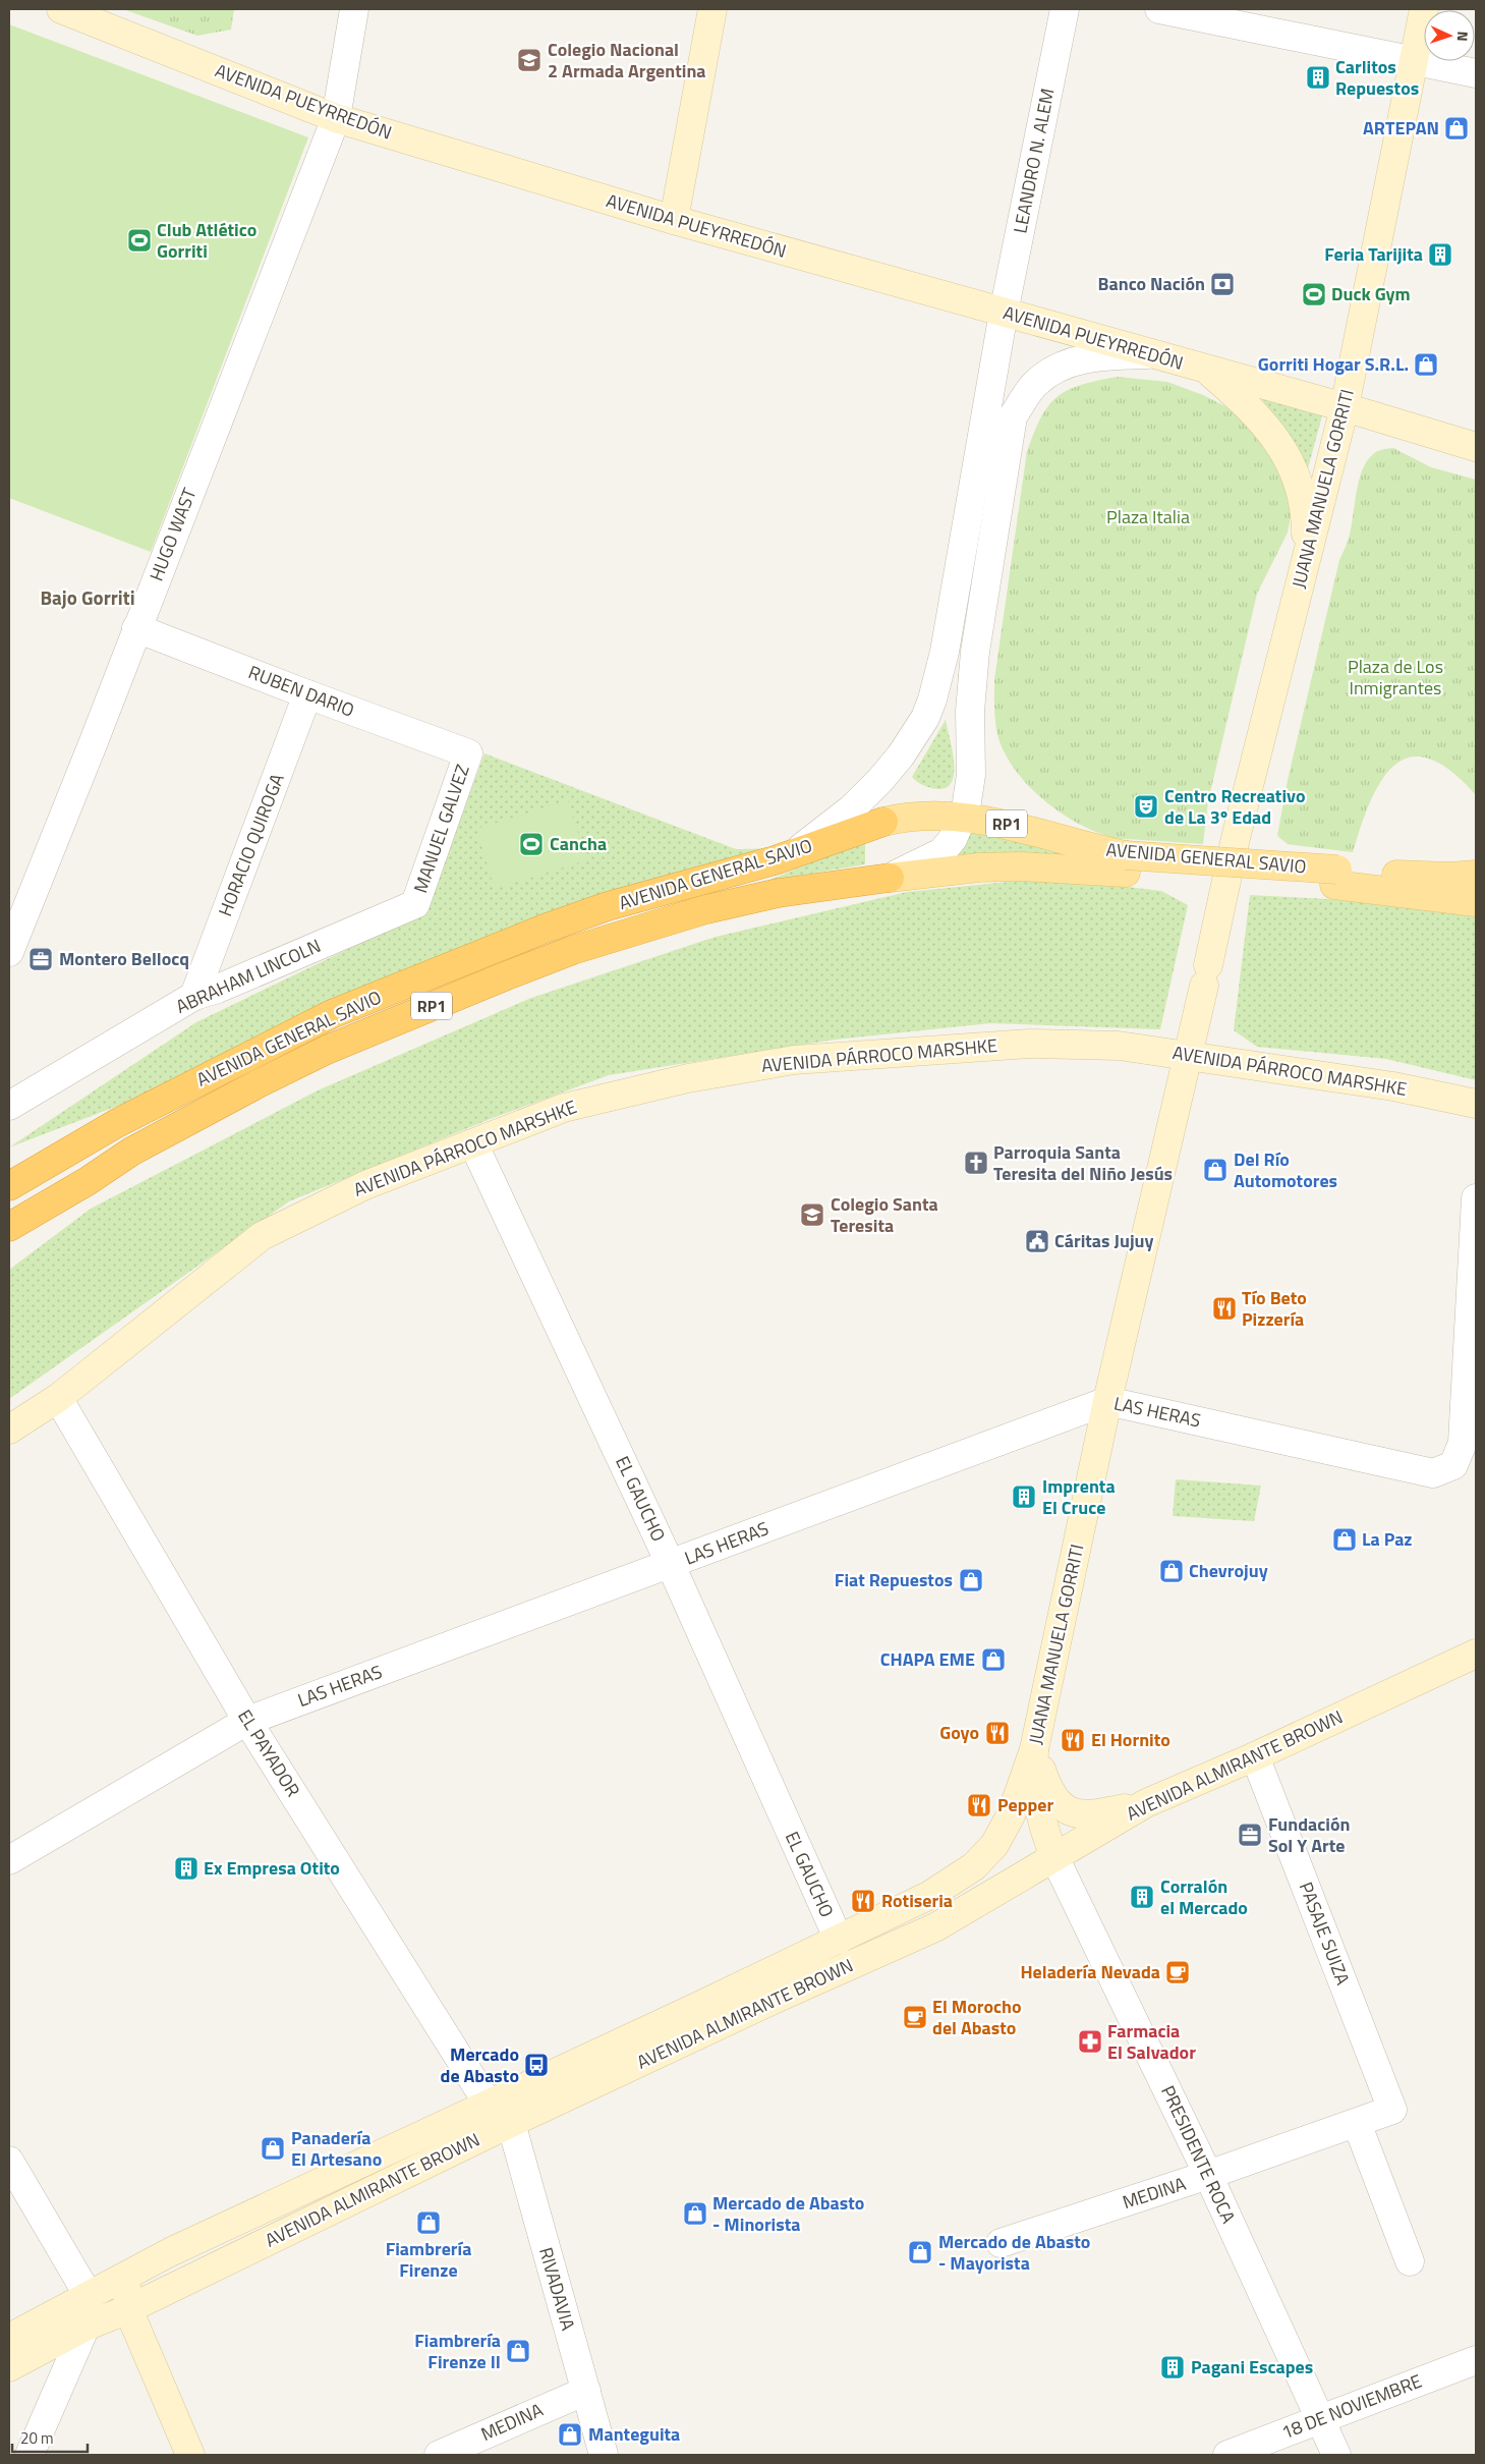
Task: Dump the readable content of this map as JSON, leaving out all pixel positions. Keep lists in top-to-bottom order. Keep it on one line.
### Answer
{"streets":{"highway":["RP1","AVENIDA GENERAL SAVIO"],"main road":["AVENIDA PUEYRREDÓN","JUANA MANUELA GORRITI","AVENIDA PÁRROCO MARSHKE","AVENIDA ALMIRANTE BROWN"],"street":["LEANDRO N. ALEM","HUGO WAST","RUBEN DARIO","MANUEL GALVEZ","HORACIO QUIROGA","ABRAHAM LINCOLN","LAS HERAS","EL GAUCHO","EL PAYADOR","PASAJE SUIZA","PRESIDENTE ROCA","MEDINA","RIVADAVIA","18 DE NOVIEMBRE"]},"crossings":[["AVENIDA PUEYRREDÓN","LEANDRO N. ALEM"],["AVENIDA PUEYRREDÓN","JUANA MANUELA GORRITI"],["AVENIDA PUEYRREDÓN","HUGO WAST"],["AVENIDA PUEYRREDÓN","RP1"],["LEANDRO N. ALEM","RP1"],["JUANA MANUELA GORRITI","AVENIDA PÁRROCO MARSHKE"],["JUANA MANUELA GORRITI","LAS HERAS"],["JUANA MANUELA GORRITI","AVENIDA ALMIRANTE BROWN"],["JUANA MANUELA GORRITI","PRESIDENTE ROCA"],["HUGO WAST","RUBEN DARIO"],["RUBEN DARIO","MANUEL GALVEZ"],["RUBEN DARIO","HORACIO QUIROGA"],["RP1","AVENIDA GENERAL SAVIO"],["MANUEL GALVEZ","ABRAHAM LINCOLN"],["HORACIO QUIROGA","ABRAHAM LINCOLN"],["AVENIDA PÁRROCO MARSHKE","EL GAUCHO"],["AVENIDA PÁRROCO MARSHKE","EL PAYADOR"],["LAS HERAS","EL GAUCHO"],["LAS HERAS","EL PAYADOR"],["EL GAUCHO","AVENIDA ALMIRANTE BROWN"],["EL PAYADOR","AVENIDA ALMIRANTE BROWN"],["EL PAYADOR","RIVADAVIA"],["AVENIDA ALMIRANTE BROWN","PASAJE SUIZA"],["AVENIDA ALMIRANTE BROWN","PRESIDENTE ROCA"],["AVENIDA ALMIRANTE BROWN","RIVADAVIA"],["PASAJE SUIZA","MEDINA"],["PRESIDENTE ROCA","MEDINA"],["PRESIDENTE ROCA","18 DE NOVIEMBRE"],["MEDINA","RIVADAVIA"]],"districts":["Bajo Gorriti"],"parks":["Plaza Italia","Plaza de Los Inmigrantes"],"places":{"school or university":["Colegio Nacional 2 Armada Argentina","Colegio Santa Teresita"],"building":["Carlitos Repuestos","Feria Tarijita","Imprenta El Cruce","Ex Empresa Otito","Corralón el Mercado","Pagani Escapes"],"shop":["ARTEPAN","Gorriti Hogar S.R.L.","Del Río Automotores","La Paz","Chevrojuy","Fiat Repuestos","CHAPA EME","Panadería El Artesano","Mercado de Abasto - Minorista","Fiambrería Firenze","Mercado de Abasto - Mayorista","Fiambrería Firenze II","Manteguita"],"sports":["Club Atlético Gorriti","Duck Gym","Cancha"],"bank":["Banco Nación"],"theatre":["Centro Recreativo de La 3º Edad"],"office":["Montero Bellocq","Fundación Sol Y Arte"],"church":["Parroquia Santa Teresita del Niño Jesús"],"public building":["Cáritas Jujuy"],"restaurant":["Tío Beto Pizzería","Goyo","El Hornito","Pepper","Rotiseria"],"cafe":["Heladería Nevada","El Morocho del Abasto"],"pharmacy":["Farmacia El Salvador"],"bus stop":["Mercado de Abasto"]},"scale_bar":"20 m","north":"right"}
